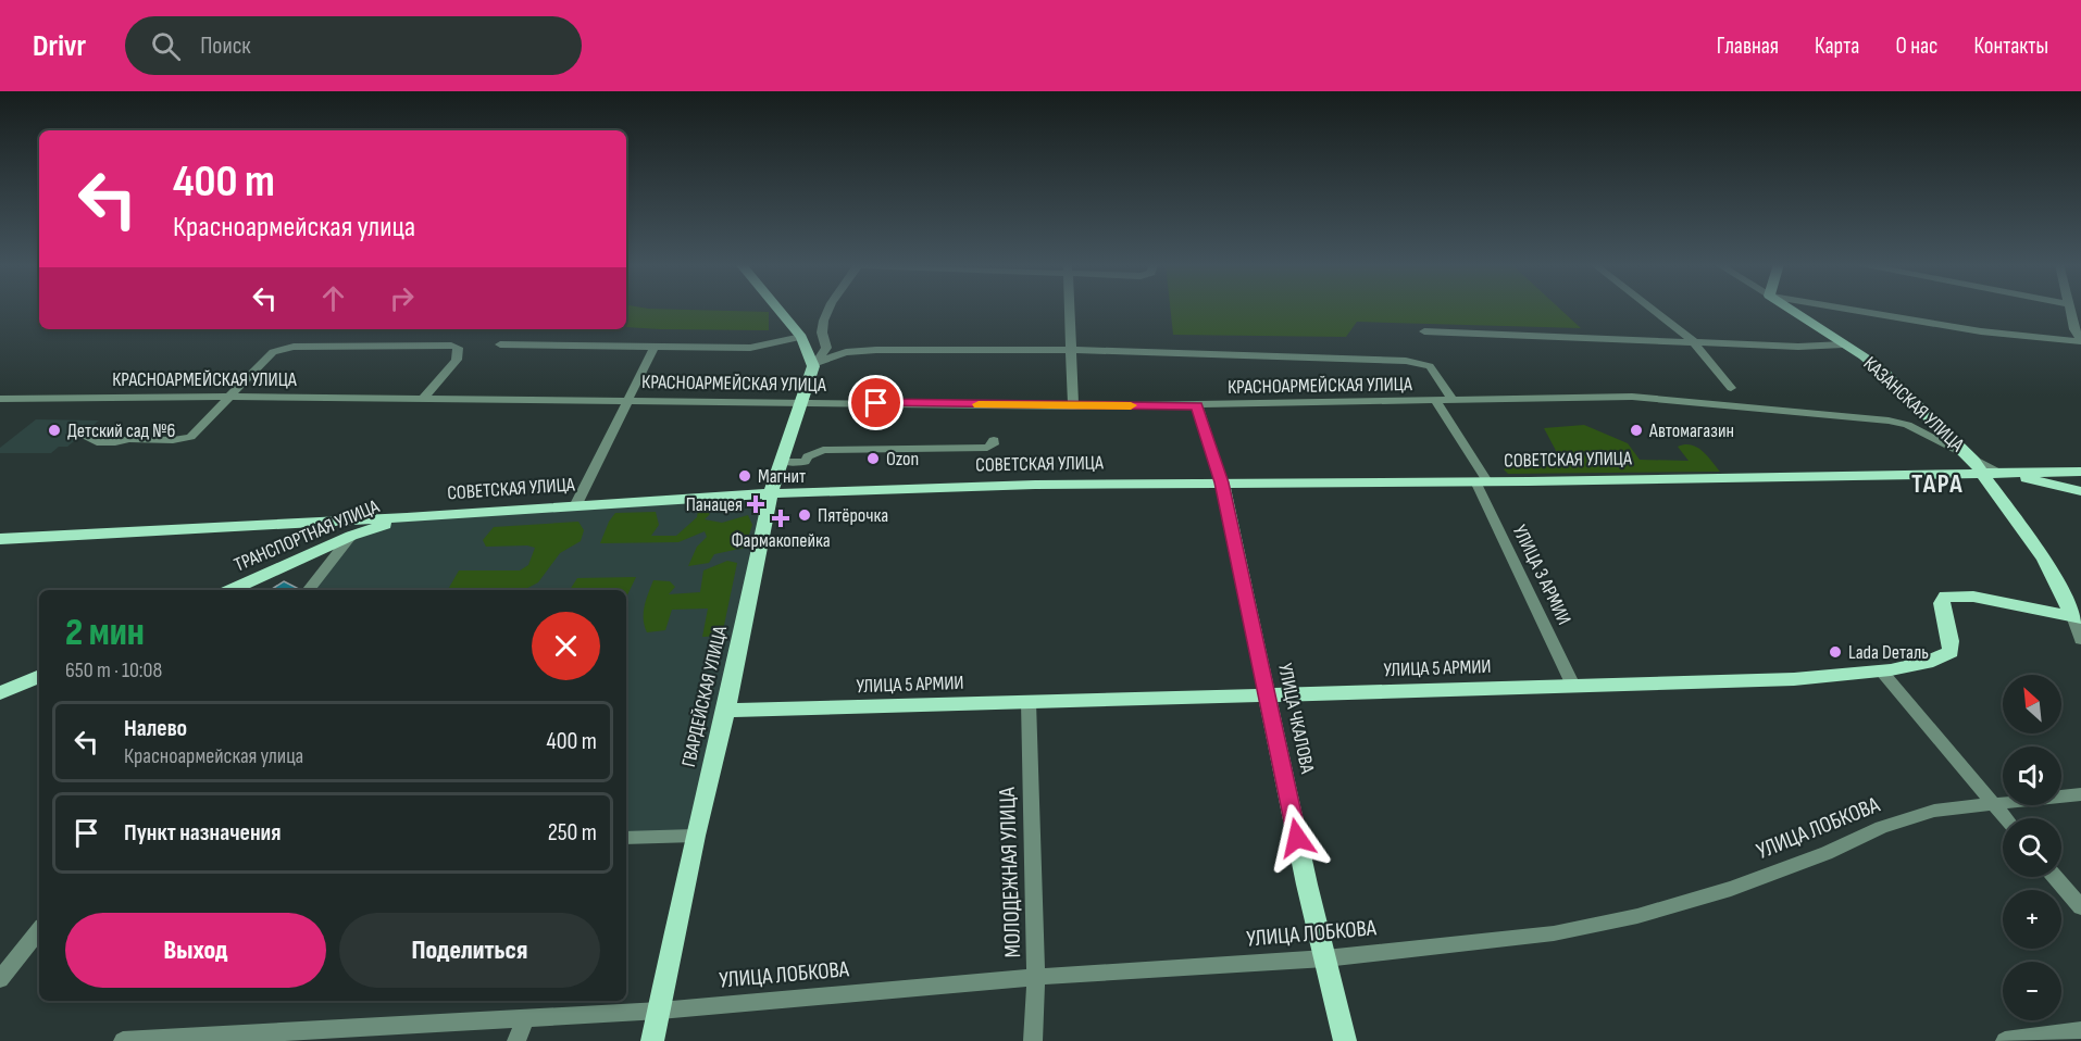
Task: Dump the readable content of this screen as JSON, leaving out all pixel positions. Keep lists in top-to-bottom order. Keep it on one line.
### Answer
{"streets":{"main road":["КАЗАНСКАЯ УЛИЦА","СОВЕТСКАЯ УЛИЦА","ТРАНСПОРТНАЯ УЛИЦА","УЛИЦА 5 АРМИИ","ГВАРДЕЙСКАЯ УЛИЦА","УЛИЦА ЧКАЛОВА"],"street":["КРАСНОАРМЕЙСКАЯ УЛИЦА","УЛИЦА 3 АРМИИ","УЛИЦА ЛОБКОВА","МОЛОДЕЖНАЯ УЛИЦА"]},"crossings":[["КРАСНОАРМЕЙСКАЯ УЛИЦА","КАЗАНСКАЯ УЛИЦА"],["КРАСНОАРМЕЙСКАЯ УЛИЦА","СОВЕТСКАЯ УЛИЦА"],["КРАСНОАРМЕЙСКАЯ УЛИЦА","УЛИЦА 3 АРМИИ"],["КРАСНОАРМЕЙСКАЯ УЛИЦА","ГВАРДЕЙСКАЯ УЛИЦА"],["КРАСНОАРМЕЙСКАЯ УЛИЦА","УЛИЦА ЧКАЛОВА"],["КАЗАНСКАЯ УЛИЦА","СОВЕТСКАЯ УЛИЦА"],["КАЗАНСКАЯ УЛИЦА","УЛИЦА 5 АРМИИ"],["СОВЕТСКАЯ УЛИЦА","ТРАНСПОРТНАЯ УЛИЦА"],["СОВЕТСКАЯ УЛИЦА","УЛИЦА 3 АРМИИ"],["СОВЕТСКАЯ УЛИЦА","ГВАРДЕЙСКАЯ УЛИЦА"],["СОВЕТСКАЯ УЛИЦА","УЛИЦА ЧКАЛОВА"],["УЛИЦА 3 АРМИИ","УЛИЦА 5 АРМИИ"],["УЛИЦА 5 АРМИИ","ГВАРДЕЙСКАЯ УЛИЦА"],["УЛИЦА 5 АРМИИ","УЛИЦА ЧКАЛОВА"],["УЛИЦА 5 АРМИИ","МОЛОДЕЖНАЯ УЛИЦА"],["ГВАРДЕЙСКАЯ УЛИЦА","УЛИЦА ЛОБКОВА"],["УЛИЦА ЧКАЛОВА","УЛИЦА ЛОБКОВА"],["УЛИЦА ЛОБКОВА","МОЛОДЕЖНАЯ УЛИЦА"]],"districts":["ТАРА"],"places":{"other":["Детский сад №6","Автомагазин","Ozon","Магнит","Пятёрочка","Lada Dеталь"],"health":["Панацея","Фармакопейка"]},"north":"top left","page":{"header":"Drivr","search":"Поиск","nav":["Главная","Карта","О нас","Контакты"],"turn":["400 m","Красноармейская улица"],"heading":["2 мин","650 m · 10:08"],"map_buttons":["+","−"],"list":[{"name":"Налево","note":"Красноармейская улица","value":"400 m"},{"name":"Пункт назначения","value":"250 m"}],"buttons":["Выход","Поделиться"]}}
